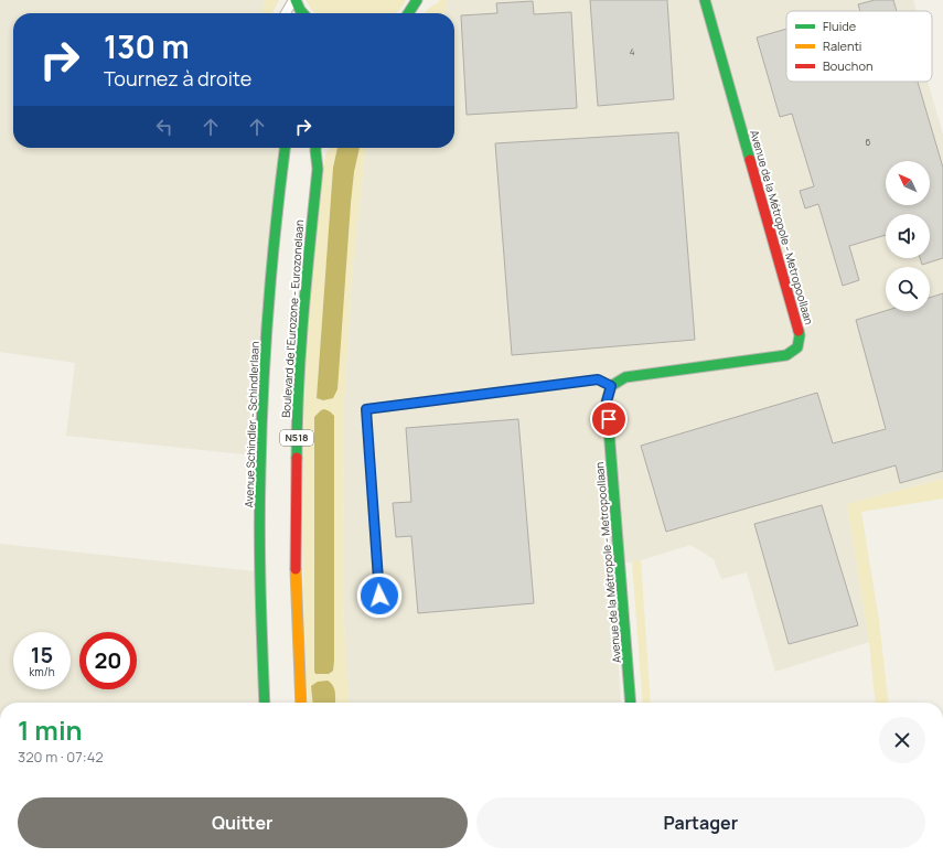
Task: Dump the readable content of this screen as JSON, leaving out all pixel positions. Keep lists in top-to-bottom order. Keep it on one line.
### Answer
{"streets":{"main road":["Avenue de la Métropole - Metropoollaan","Boulevard de l'Eurozone - Eurozonelaan","Avenue Schindler - Schindlerlaan","N518"]},"house_numbers":["4","6"],"legend":["Fluide","Ralenti","Bouchon"],"north":"top left","page":{"turn":["130 m","Tournez à droite"],"speed":"15 km/h","limit":"20","heading":["1 min","320 m · 07:42"],"buttons":["Quitter","Partager"]}}
